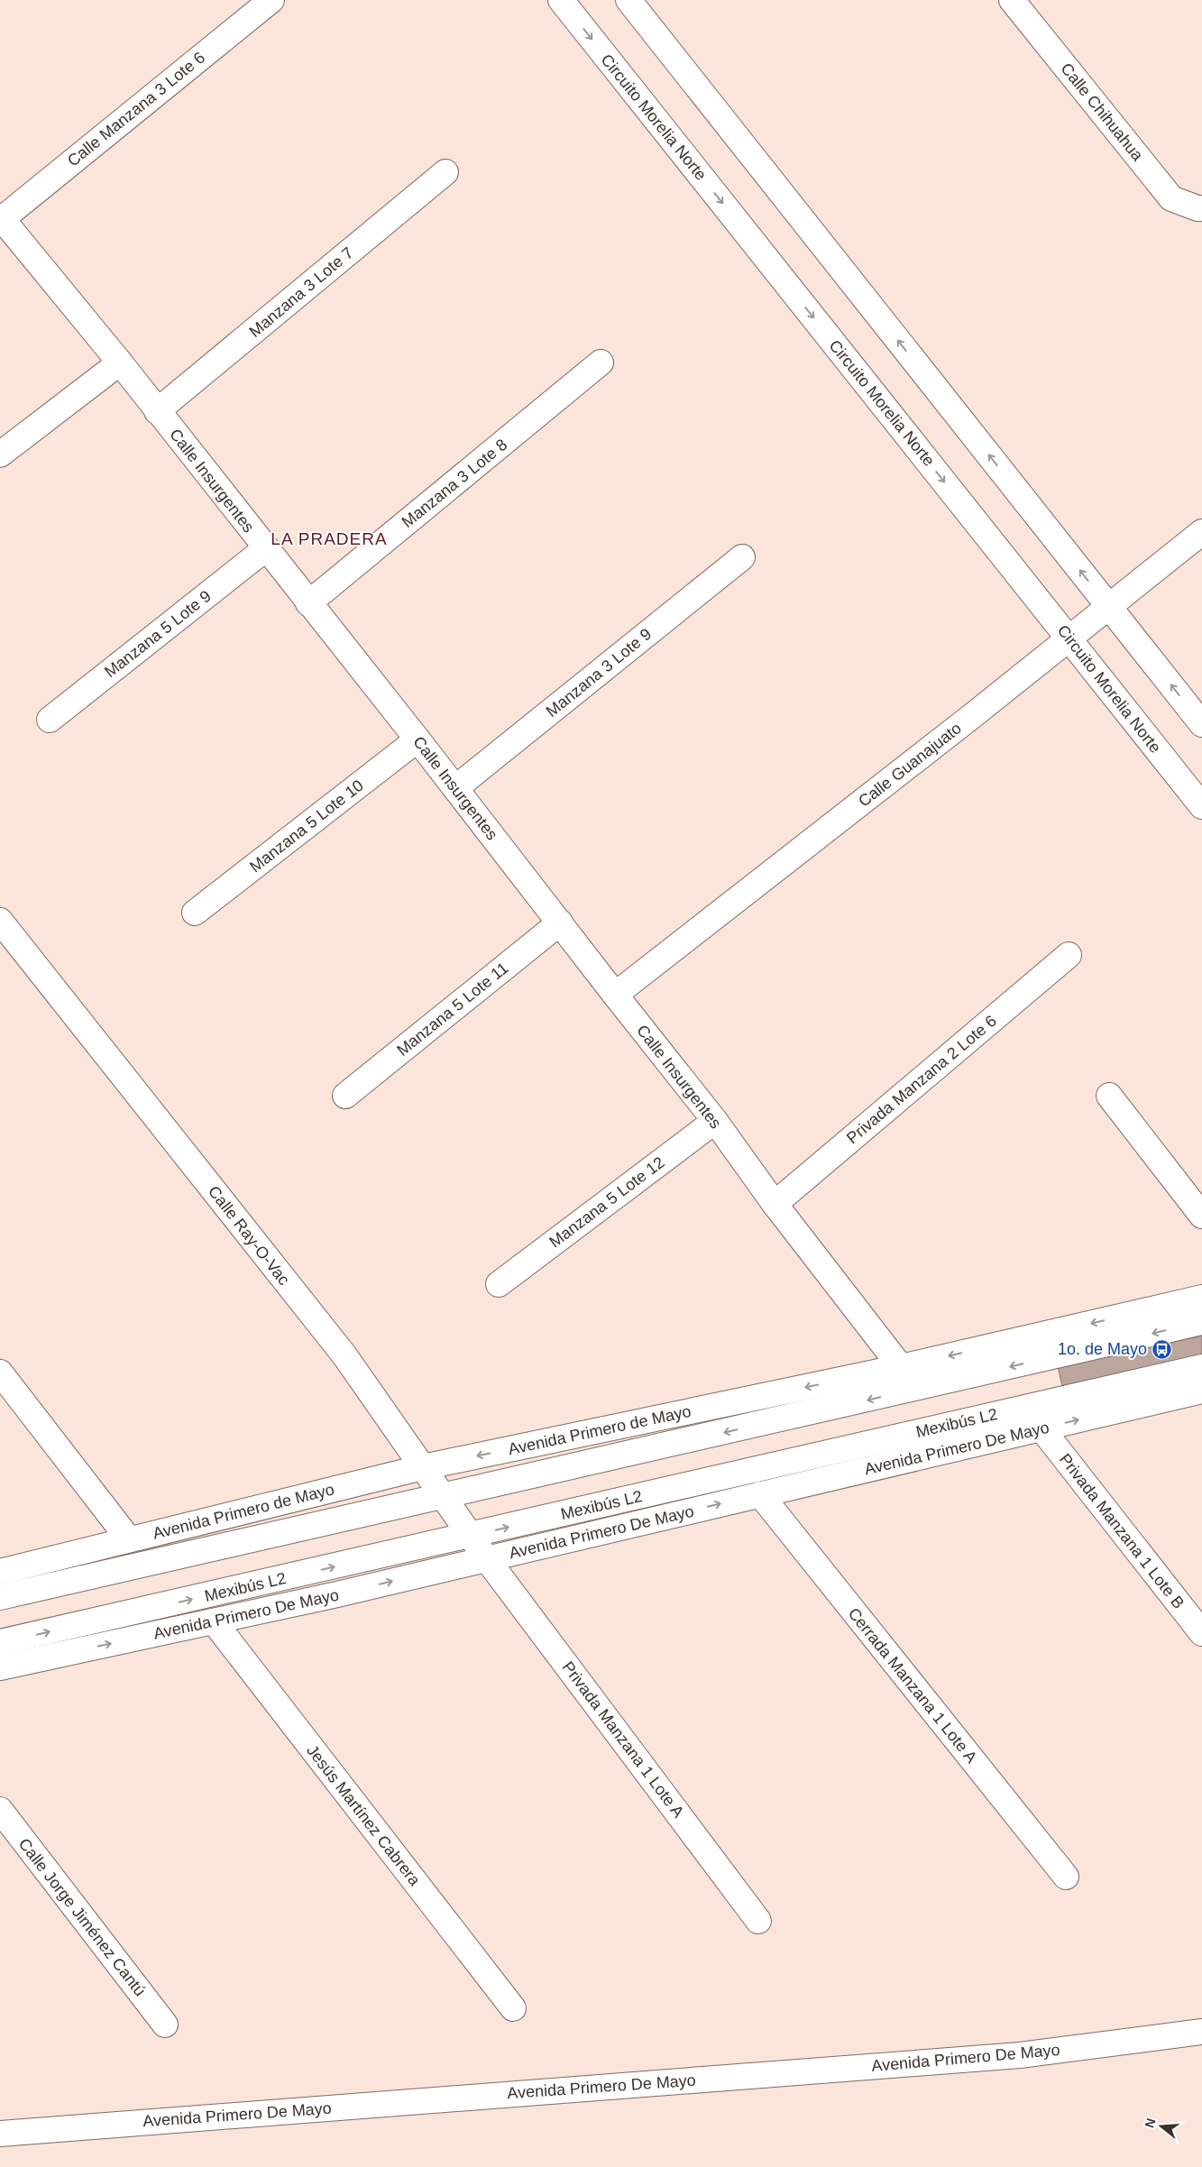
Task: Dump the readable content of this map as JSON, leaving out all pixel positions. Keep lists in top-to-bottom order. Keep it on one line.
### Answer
{"streets":{"main road":["Calle Manzana 3 Lote 6","Calle Chihuahua","Circuito Morelia Norte","Manzana 3 Lote 7","Calle Insurgentes","Manzana 3 Lote 8","Manzana 5 Lote 9","Manzana 3 Lote 9","Calle Guanajuato","Manzana 5 Lote 10","Manzana 5 Lote 11","Privada Manzana 2 Lote 6","Manzana 5 Lote 12","Calle Ray-O-Vac","Mexibús L2","Avenida Primero de Mayo","Avenida Primero De Mayo","Privada Manzana 1 Lote B","Cerrada Manzana 1 Lote A","Privada Manzana 1 Lote A","Jesús Martínez Cabrera","Calle Jorge Jiménez Cantú"]},"crossings":[["Calle Manzana 3 Lote 6","Calle Insurgentes"],["Circuito Morelia Norte","Calle Guanajuato"],["Manzana 3 Lote 7","Calle Insurgentes"],["Calle Insurgentes","Manzana 3 Lote 8"],["Calle Insurgentes","Manzana 5 Lote 9"],["Calle Insurgentes","Manzana 3 Lote 9"],["Calle Insurgentes","Calle Guanajuato"],["Calle Insurgentes","Manzana 5 Lote 10"],["Calle Insurgentes","Manzana 5 Lote 11"],["Calle Insurgentes","Privada Manzana 2 Lote 6"],["Calle Insurgentes","Manzana 5 Lote 12"],["Calle Insurgentes","Avenida Primero de Mayo"],["Calle Ray-O-Vac","Mexibús L2"],["Calle Ray-O-Vac","Avenida Primero de Mayo"],["Calle Ray-O-Vac","Avenida Primero De Mayo"],["Calle Ray-O-Vac","Privada Manzana 1 Lote A"],["Avenida Primero De Mayo","Privada Manzana 1 Lote B"],["Avenida Primero De Mayo","Cerrada Manzana 1 Lote A"],["Avenida Primero De Mayo","Privada Manzana 1 Lote A"],["Avenida Primero De Mayo","Jesús Martínez Cabrera"]],"districts":["LA PRADERA"],"places":{"bus stop":["1o. de Mayo"]},"north":"left"}
